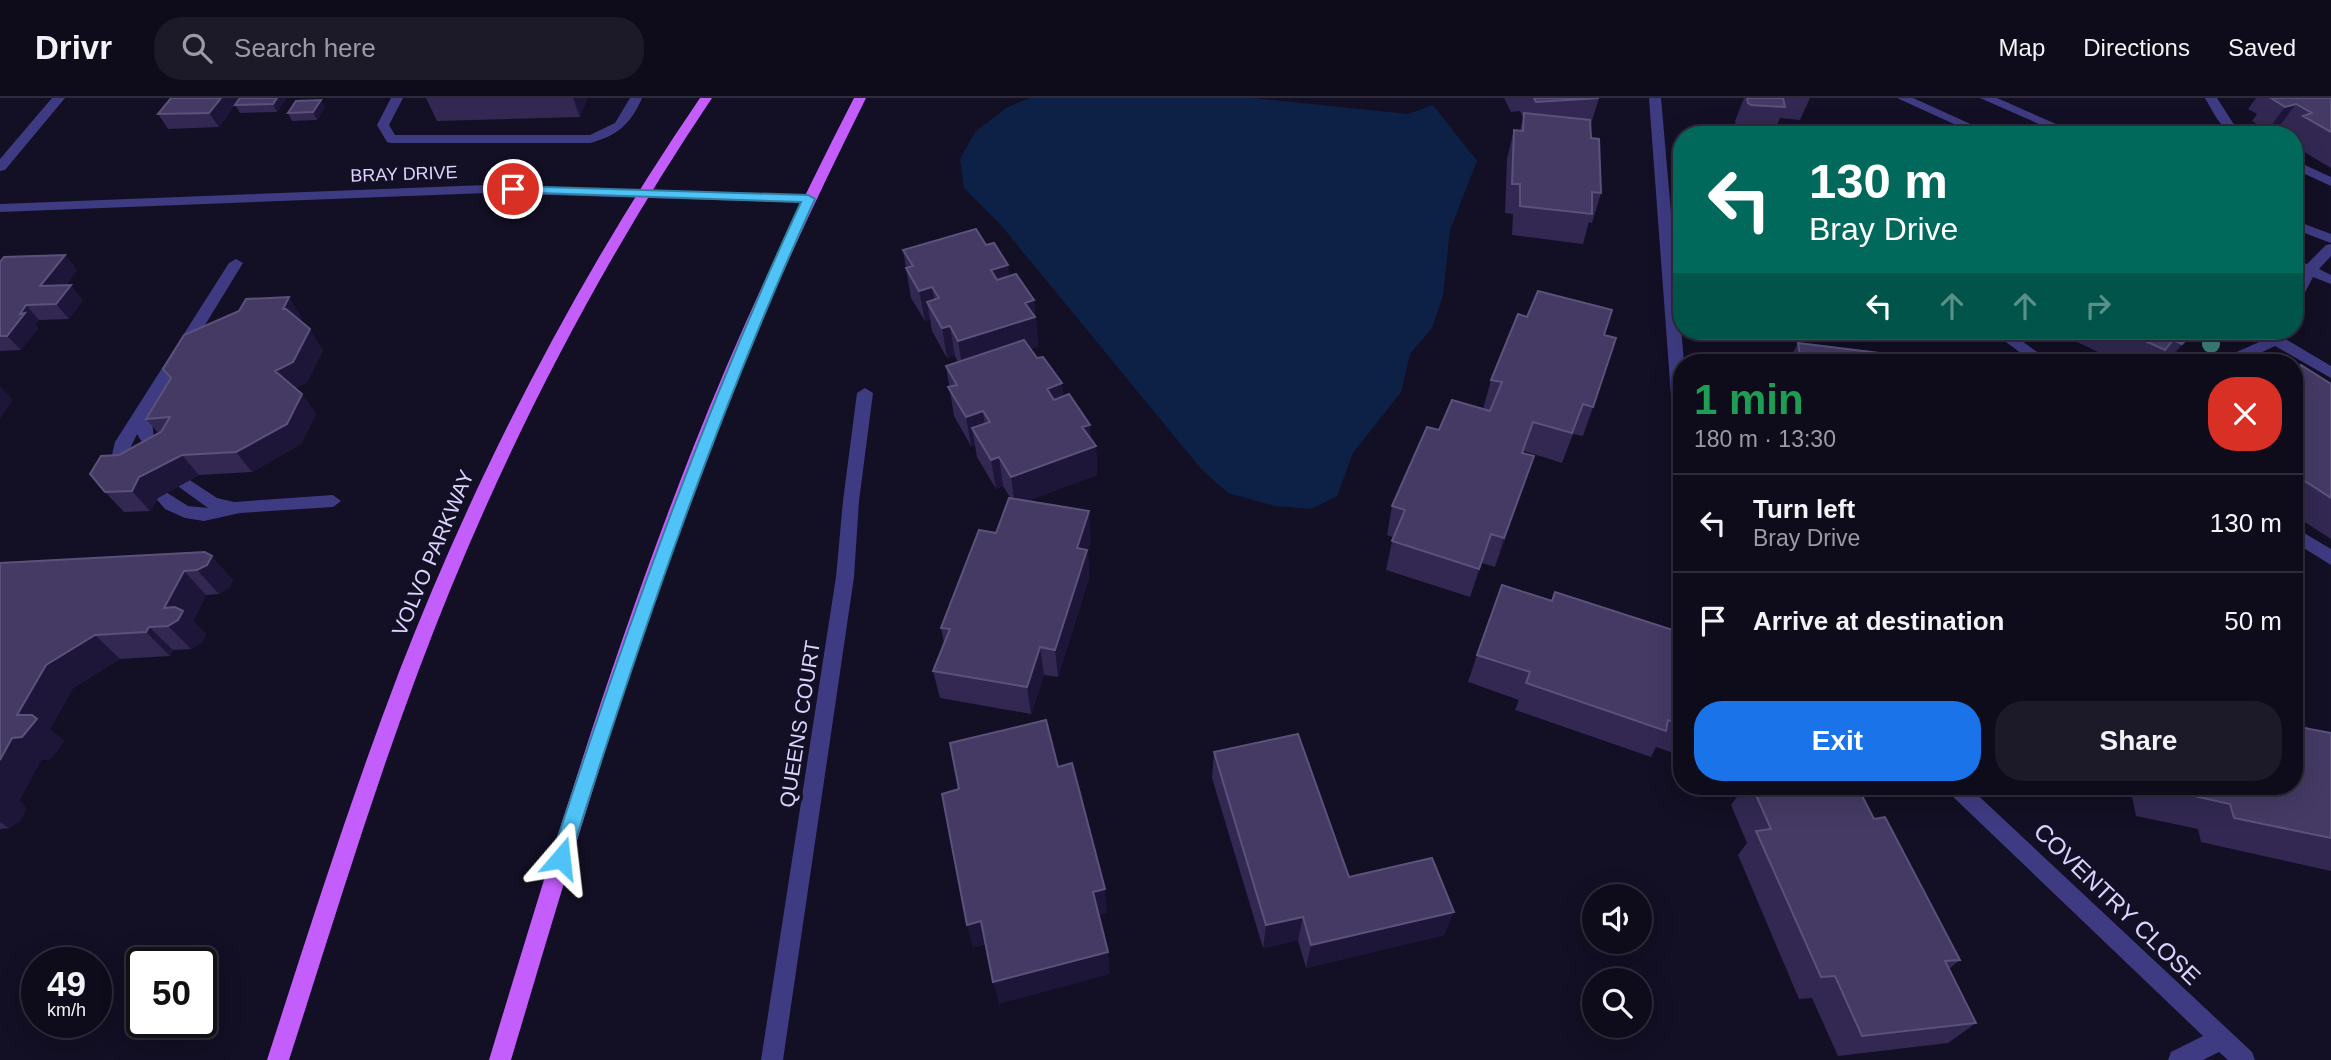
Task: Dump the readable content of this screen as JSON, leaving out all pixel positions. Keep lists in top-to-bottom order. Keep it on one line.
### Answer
{"streets":{"main road":["VOLVO PARKWAY"],"street":["BRAY DRIVE","QUEENS COURT","COVENTRY CLOSE"]},"crossings":[["BRAY DRIVE","VOLVO PARKWAY"]],"page":{"header":"Drivr","search":"Search here","nav":["Map","Directions","Saved"],"turn":["130 m","Bray Drive"],"heading":["1 min","180 m · 13:30"],"list":[{"name":"Turn left","note":"Bray Drive","value":"130 m"},{"name":"Arrive at destination","value":"50 m"}],"buttons":["Exit","Share"],"speed":"49 km/h","limit":"50"}}
